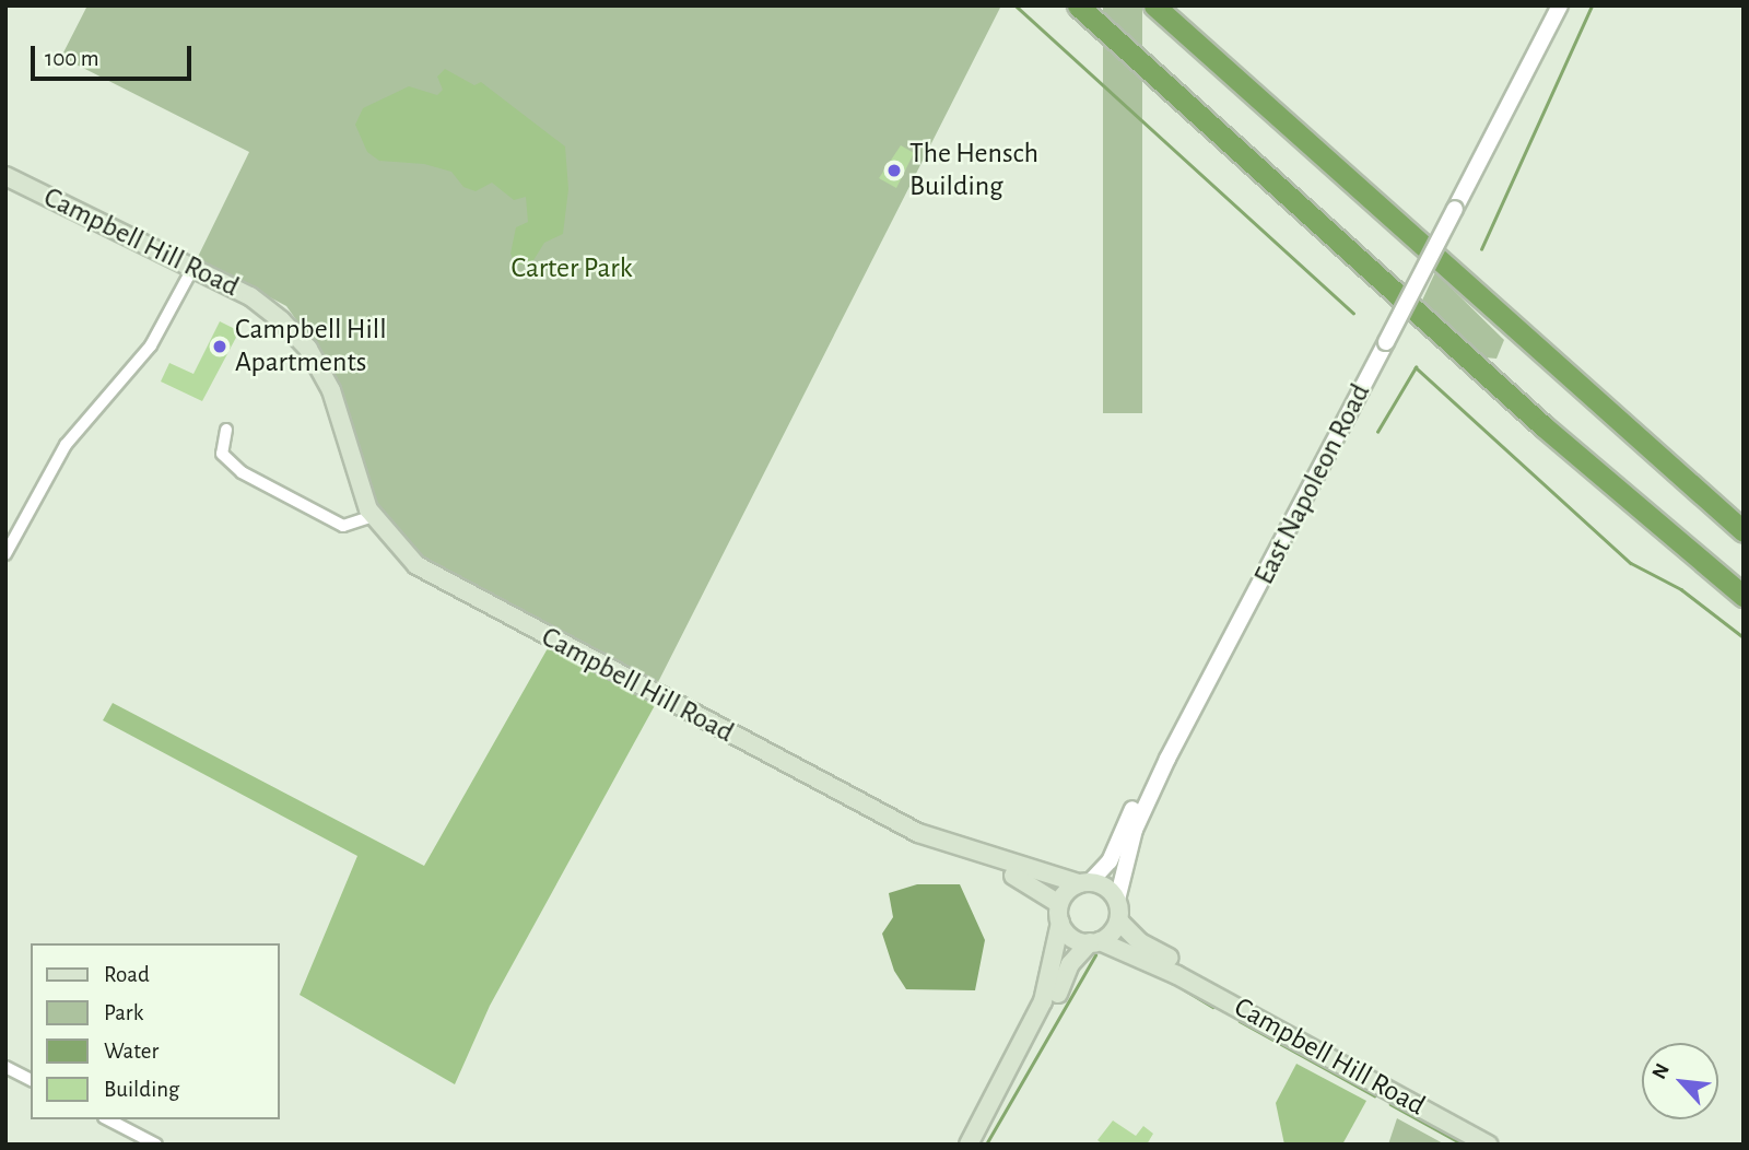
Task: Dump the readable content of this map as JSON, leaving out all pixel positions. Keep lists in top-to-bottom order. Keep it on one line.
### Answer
{"streets":{"main road":["Campbell Hill Road"],"street":["East Napoleon Road"]},"crossings":[["Campbell Hill Road","East Napoleon Road"]],"parks":["Carter Park"],"places":["The Hensch Building","Campbell Hill Apartments"],"legend":["Road","Park","Water","Building"],"scale_bar":"100 m","north":"top left"}
